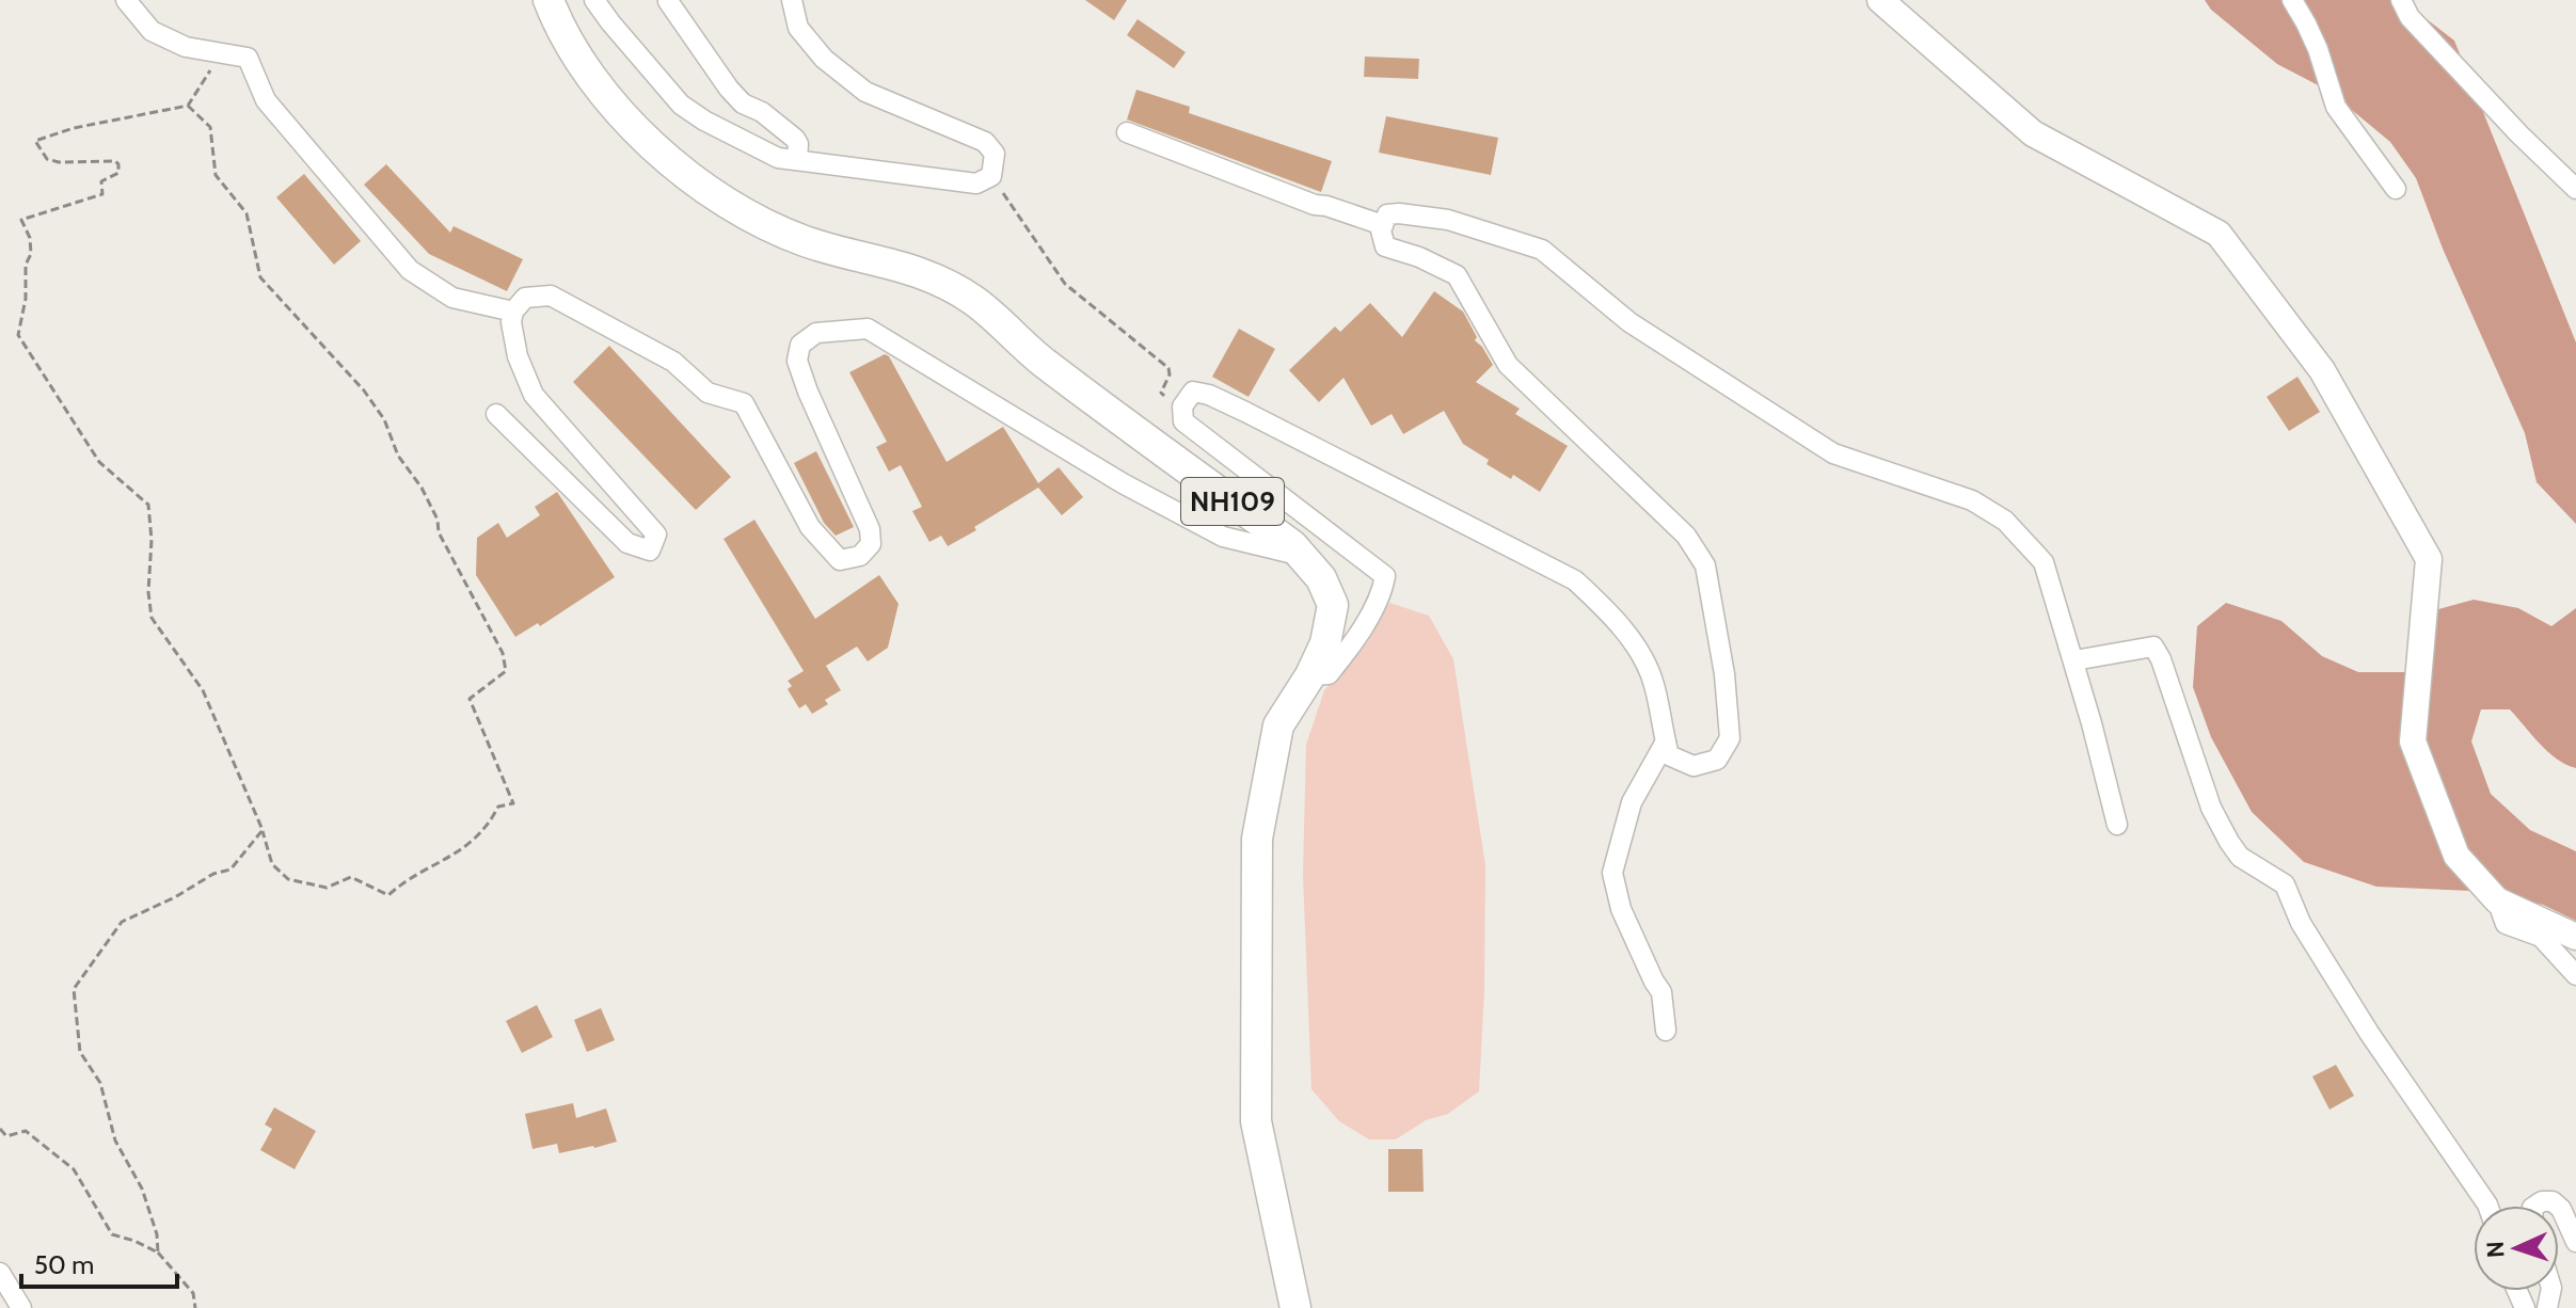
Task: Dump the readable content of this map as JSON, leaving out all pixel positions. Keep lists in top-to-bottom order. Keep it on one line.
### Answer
{"streets":{"highway":["NH109"]},"scale_bar":"50 m","north":"left"}
